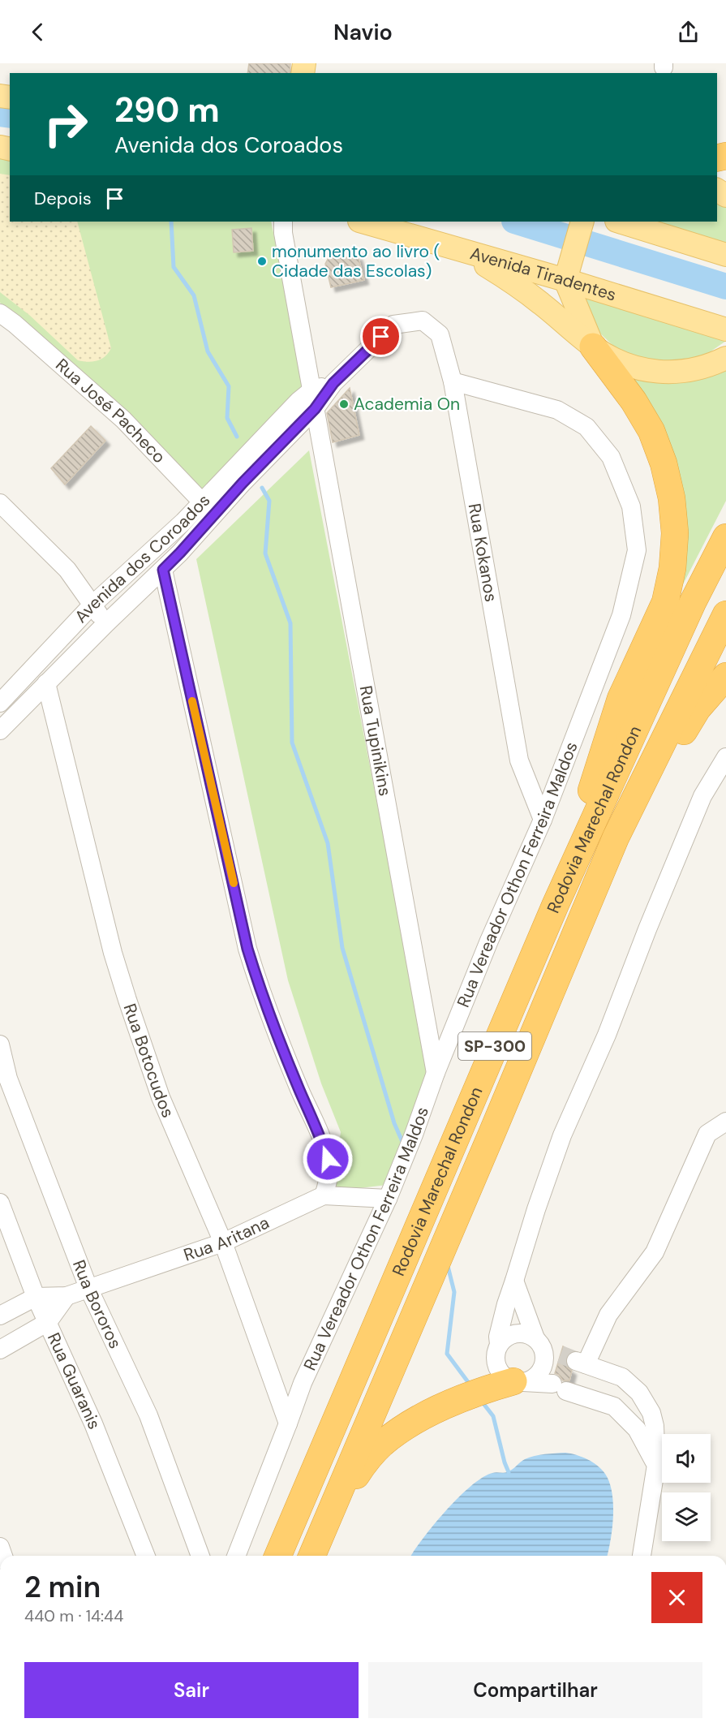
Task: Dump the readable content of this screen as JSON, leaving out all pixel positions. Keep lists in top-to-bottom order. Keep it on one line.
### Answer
{"streets":{"highway":["Rodovia Marechal Rondon","SP-300"],"main road":["Avenida Tiradentes"],"street":["Rua José Pacheco","Rua Kokanos","Avenida dos Coroados","Rua Tupinikins","Rua Vereador Othon Ferreira Maldos","Rua Botocudos","Rua Aritana","Rua Bororos","Rua Guaranis"]},"crossings":[["Rua José Pacheco","Avenida dos Coroados"],["Rua Kokanos","Avenida dos Coroados"],["Rua Kokanos","Rua Vereador Othon Ferreira Maldos"],["Avenida dos Coroados","Rua Tupinikins"],["Avenida dos Coroados","Rua Botocudos"],["Rua Tupinikins","Rua Vereador Othon Ferreira Maldos"],["Rua Vereador Othon Ferreira Maldos","Rua Botocudos"],["Rua Vereador Othon Ferreira Maldos","Rua Aritana"],["Rua Botocudos","Rua Aritana"],["Rua Aritana","Rua Bororos"],["Rua Aritana","Rua Guaranis"]],"places":["monumento ao livro ( Cidade das Escolas)","Academia On"],"page":{"header":"Navio","turn":["290 m","Avenida dos Coroados"],"then":"Depois","heading":["2 min","440 m · 14:44"],"buttons":["Sair","Compartilhar"]}}
